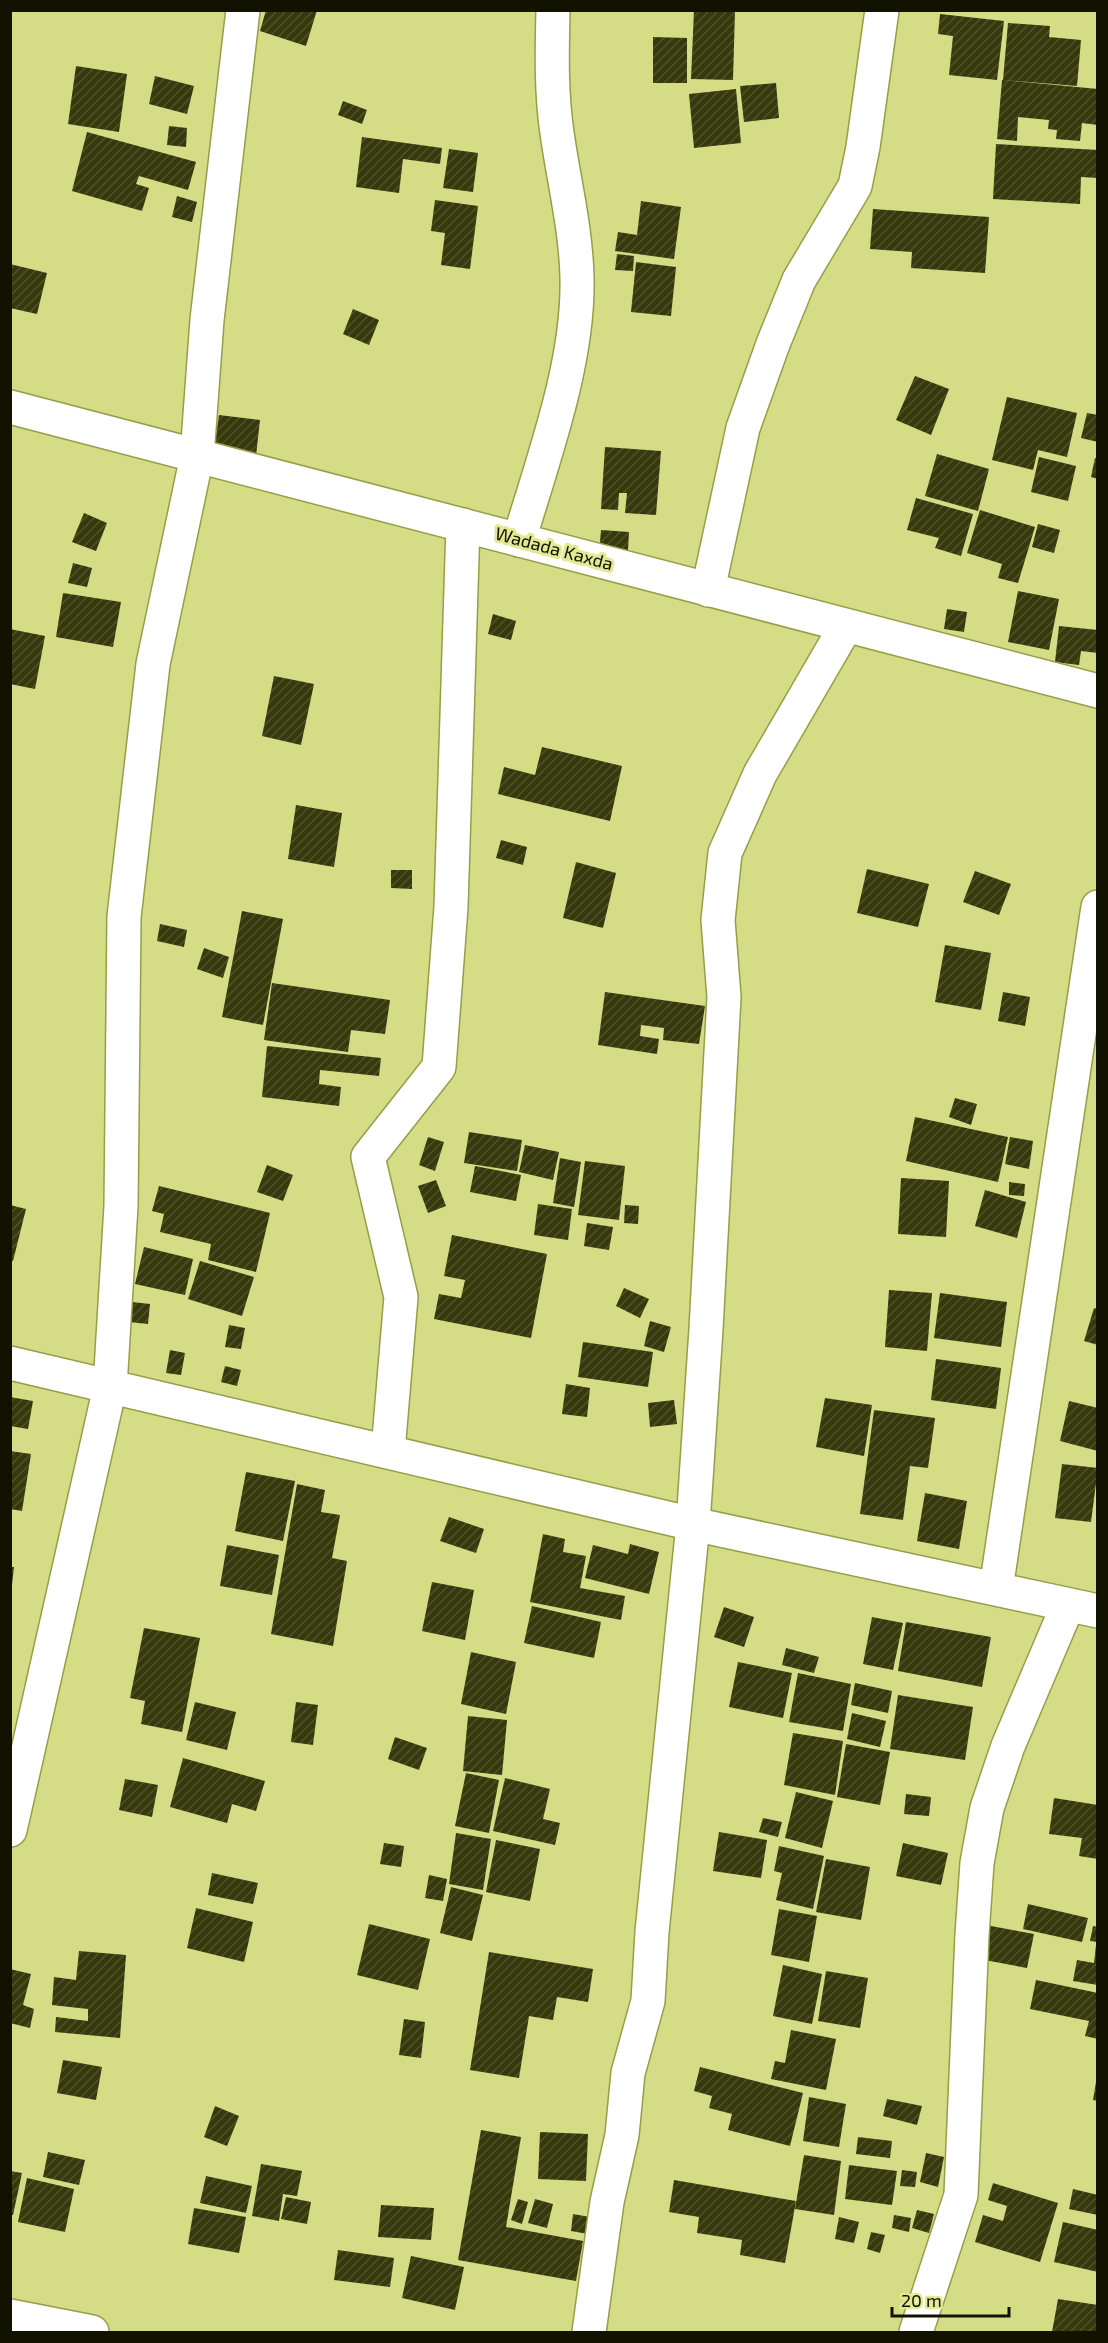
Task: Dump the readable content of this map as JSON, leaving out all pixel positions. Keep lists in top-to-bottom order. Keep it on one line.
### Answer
{"streets":{"street":["Wadada Kaxda"]},"scale_bar":"20 m"}
